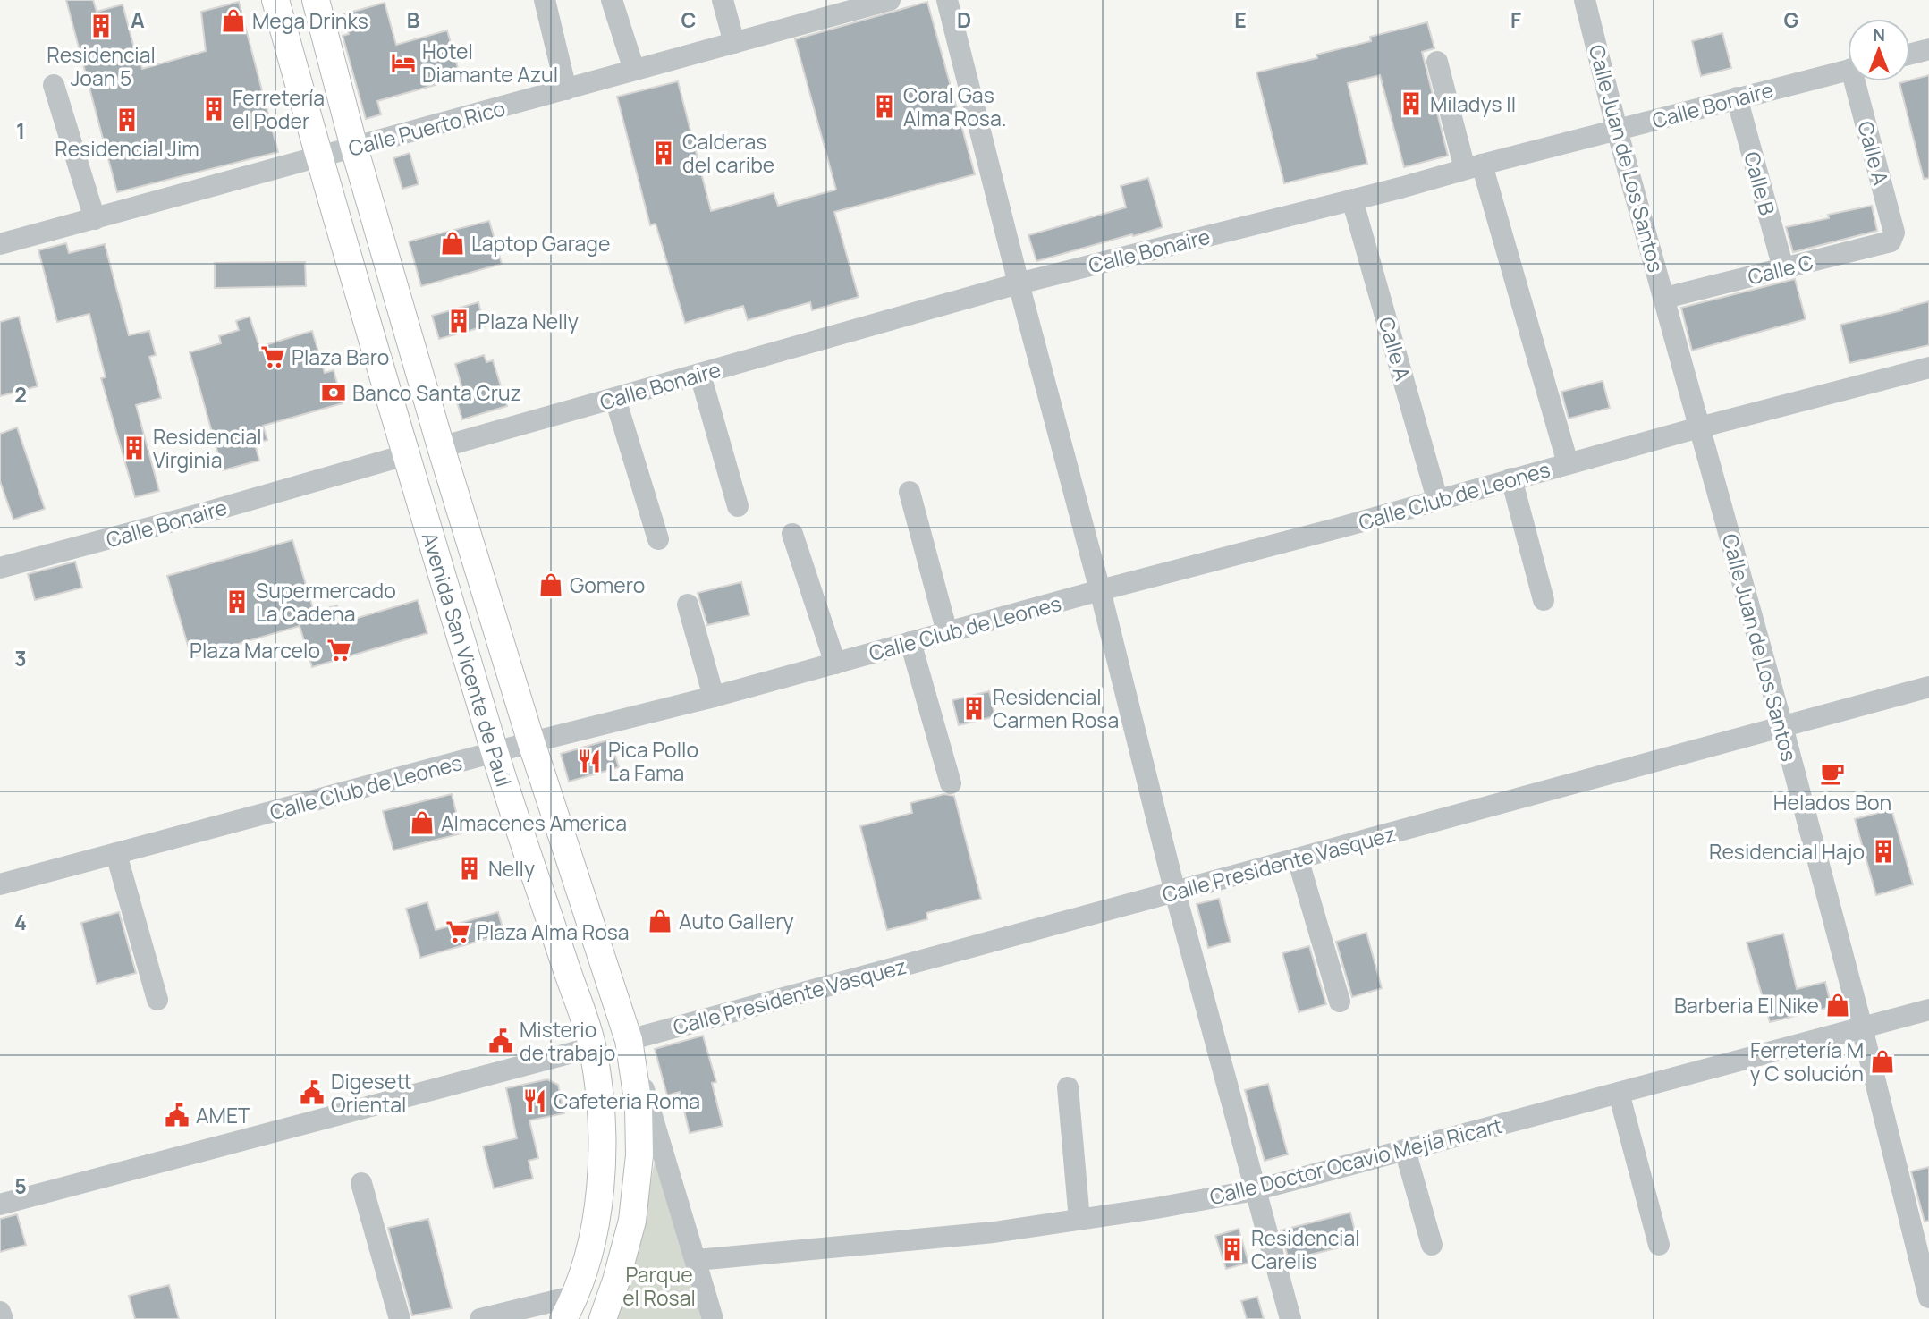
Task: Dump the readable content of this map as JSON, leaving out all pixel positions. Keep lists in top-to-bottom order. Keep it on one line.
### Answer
{"streets":{"main road":["Avenida San Vicente de Paúl"],"street":["Calle Bonaire","Calle Puerto Rico","Calle A","Calle Juan de Los Santos","Calle B","Calle C","Calle Club de Leones","Calle Presidente Vasquez","Calle Doctor Ocavio Mejía Ricart"]},"crossings":[["Calle Bonaire","Calle A"],["Calle Bonaire","Calle Juan de Los Santos"],["Calle Bonaire","Calle B"],["Calle Bonaire","Avenida San Vicente de Paúl"],["Calle Puerto Rico","Avenida San Vicente de Paúl"],["Calle A","Calle C"],["Calle A","Calle Club de Leones"],["Calle Juan de Los Santos","Calle C"],["Calle Juan de Los Santos","Calle Club de Leones"],["Calle Juan de Los Santos","Calle Presidente Vasquez"],["Calle Juan de Los Santos","Calle Doctor Ocavio Mejía Ricart"],["Calle B","Calle C"],["Calle Club de Leones","Avenida San Vicente de Paúl"],["Avenida San Vicente de Paúl","Calle Presidente Vasquez"],["Avenida San Vicente de Paúl","Calle Doctor Ocavio Mejía Ricart"]],"parks":["Parque el Rosal"],"places":{"shop":["Mega Drinks","Laptop Garage","Gomero","Almacenes America","Auto Gallery","Barberia El Nike","Ferretería M y C solución"],"building":["Residencial Joan 5","Miladys II","Coral Gas Alma Rosa.","Ferretería el Poder","Residencial Jim","Calderas del caribe","Plaza Nelly","Residencial Virginia","Supermercado La Cadena","Residencial Carmen Rosa","Residencial Hajo","Nelly","Residencial Carelis"],"hotel":["Hotel Diamante Azul"],"supermarket":["Plaza Baro","Plaza Marcelo","Plaza Alma Rosa"],"bank":["Banco Santa Cruz"],"restaurant":["Pica Pollo La Fama","Cafeteria Roma"],"cafe":["Helados Bon"],"public building":["Misterio de trabajo","Digesett Oriental","AMET"]},"north":"top","grid":{"columns":["A","B","C","D","E","F","G"],"rows":["1","2","3","4","5"]}}
